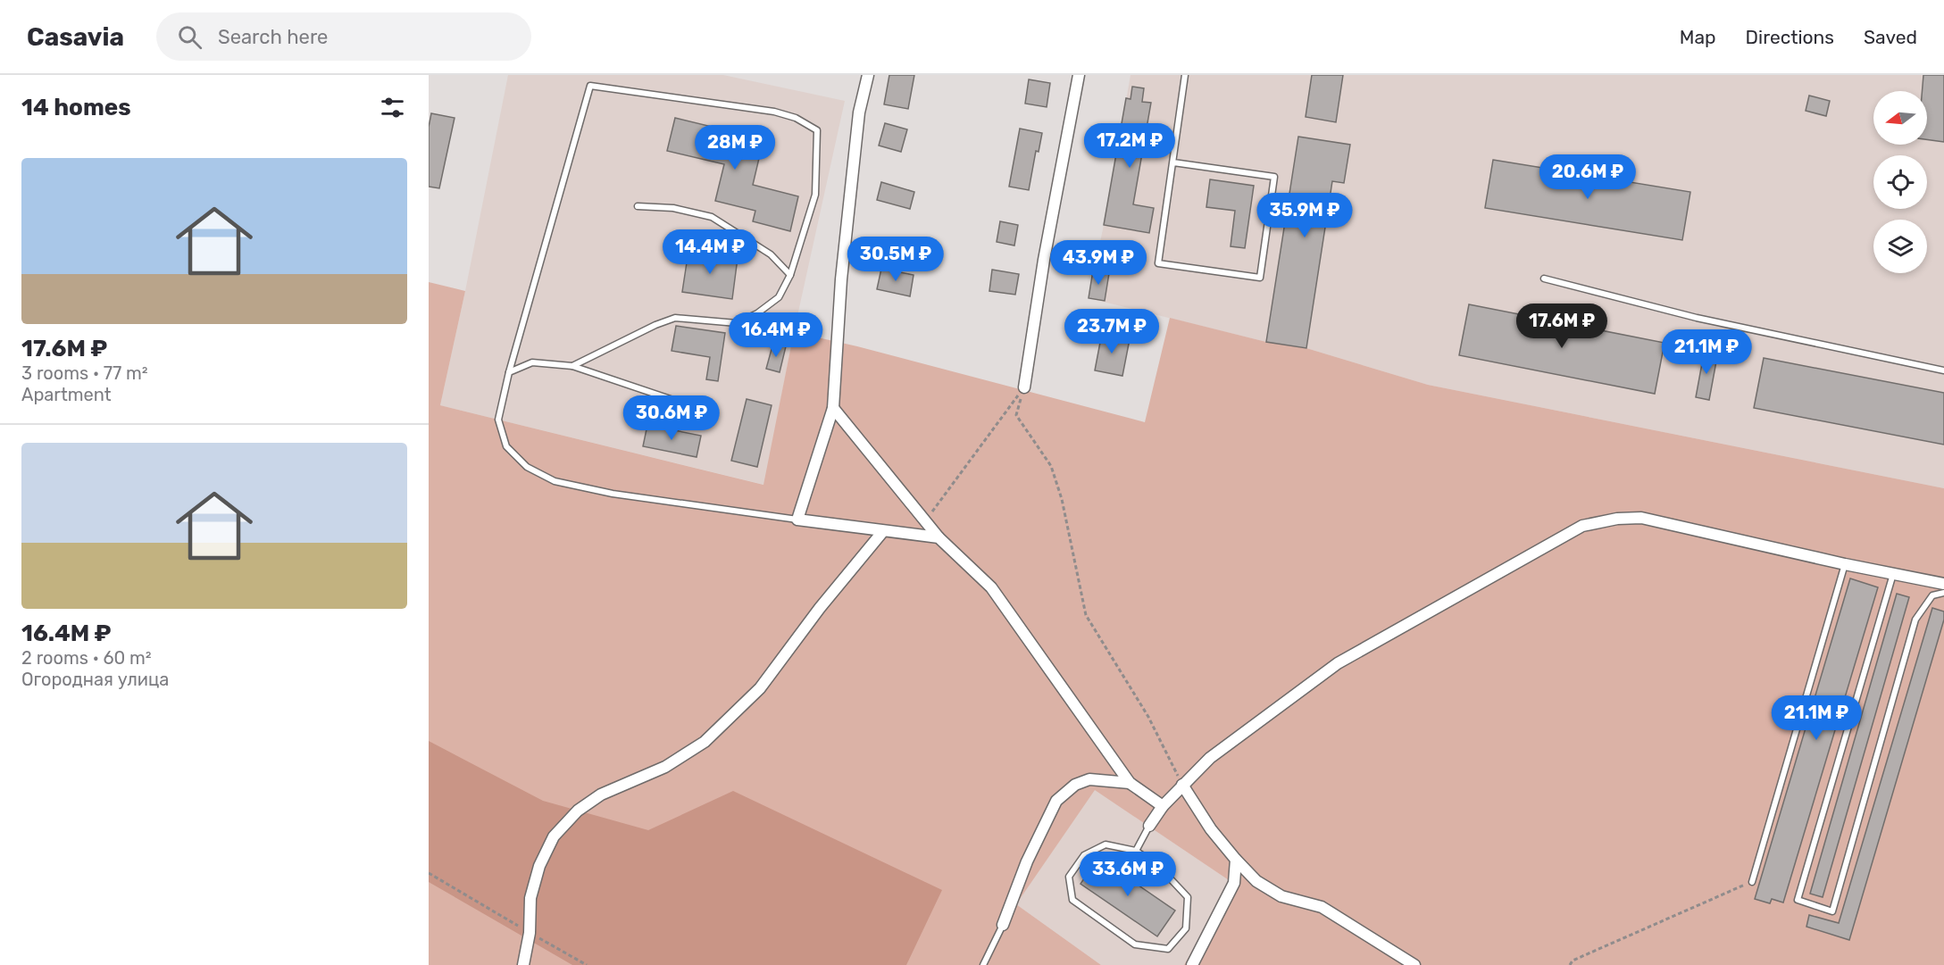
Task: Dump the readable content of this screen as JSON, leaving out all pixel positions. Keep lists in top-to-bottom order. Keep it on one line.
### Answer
{"north":"left","page":{"header":"Casavia","search":"Search here","nav":["Map","Directions","Saved"],"heading":"14 homes","price":["17.2M ₽","28M ₽","20.6M ₽","35.9M ₽","14.4M ₽","30.5M ₽","43.9M ₽","17.6M ₽","23.7M ₽","16.4M ₽","21.1M ₽","30.6M ₽","21.1M ₽","33.6M ₽"],"list":[{"name":"17.6M ₽","note":"3 rooms · 77 m² · Apartment"},{"name":"16.4M ₽","note":"2 rooms · 60 m² · Огородная улица"}]}}
